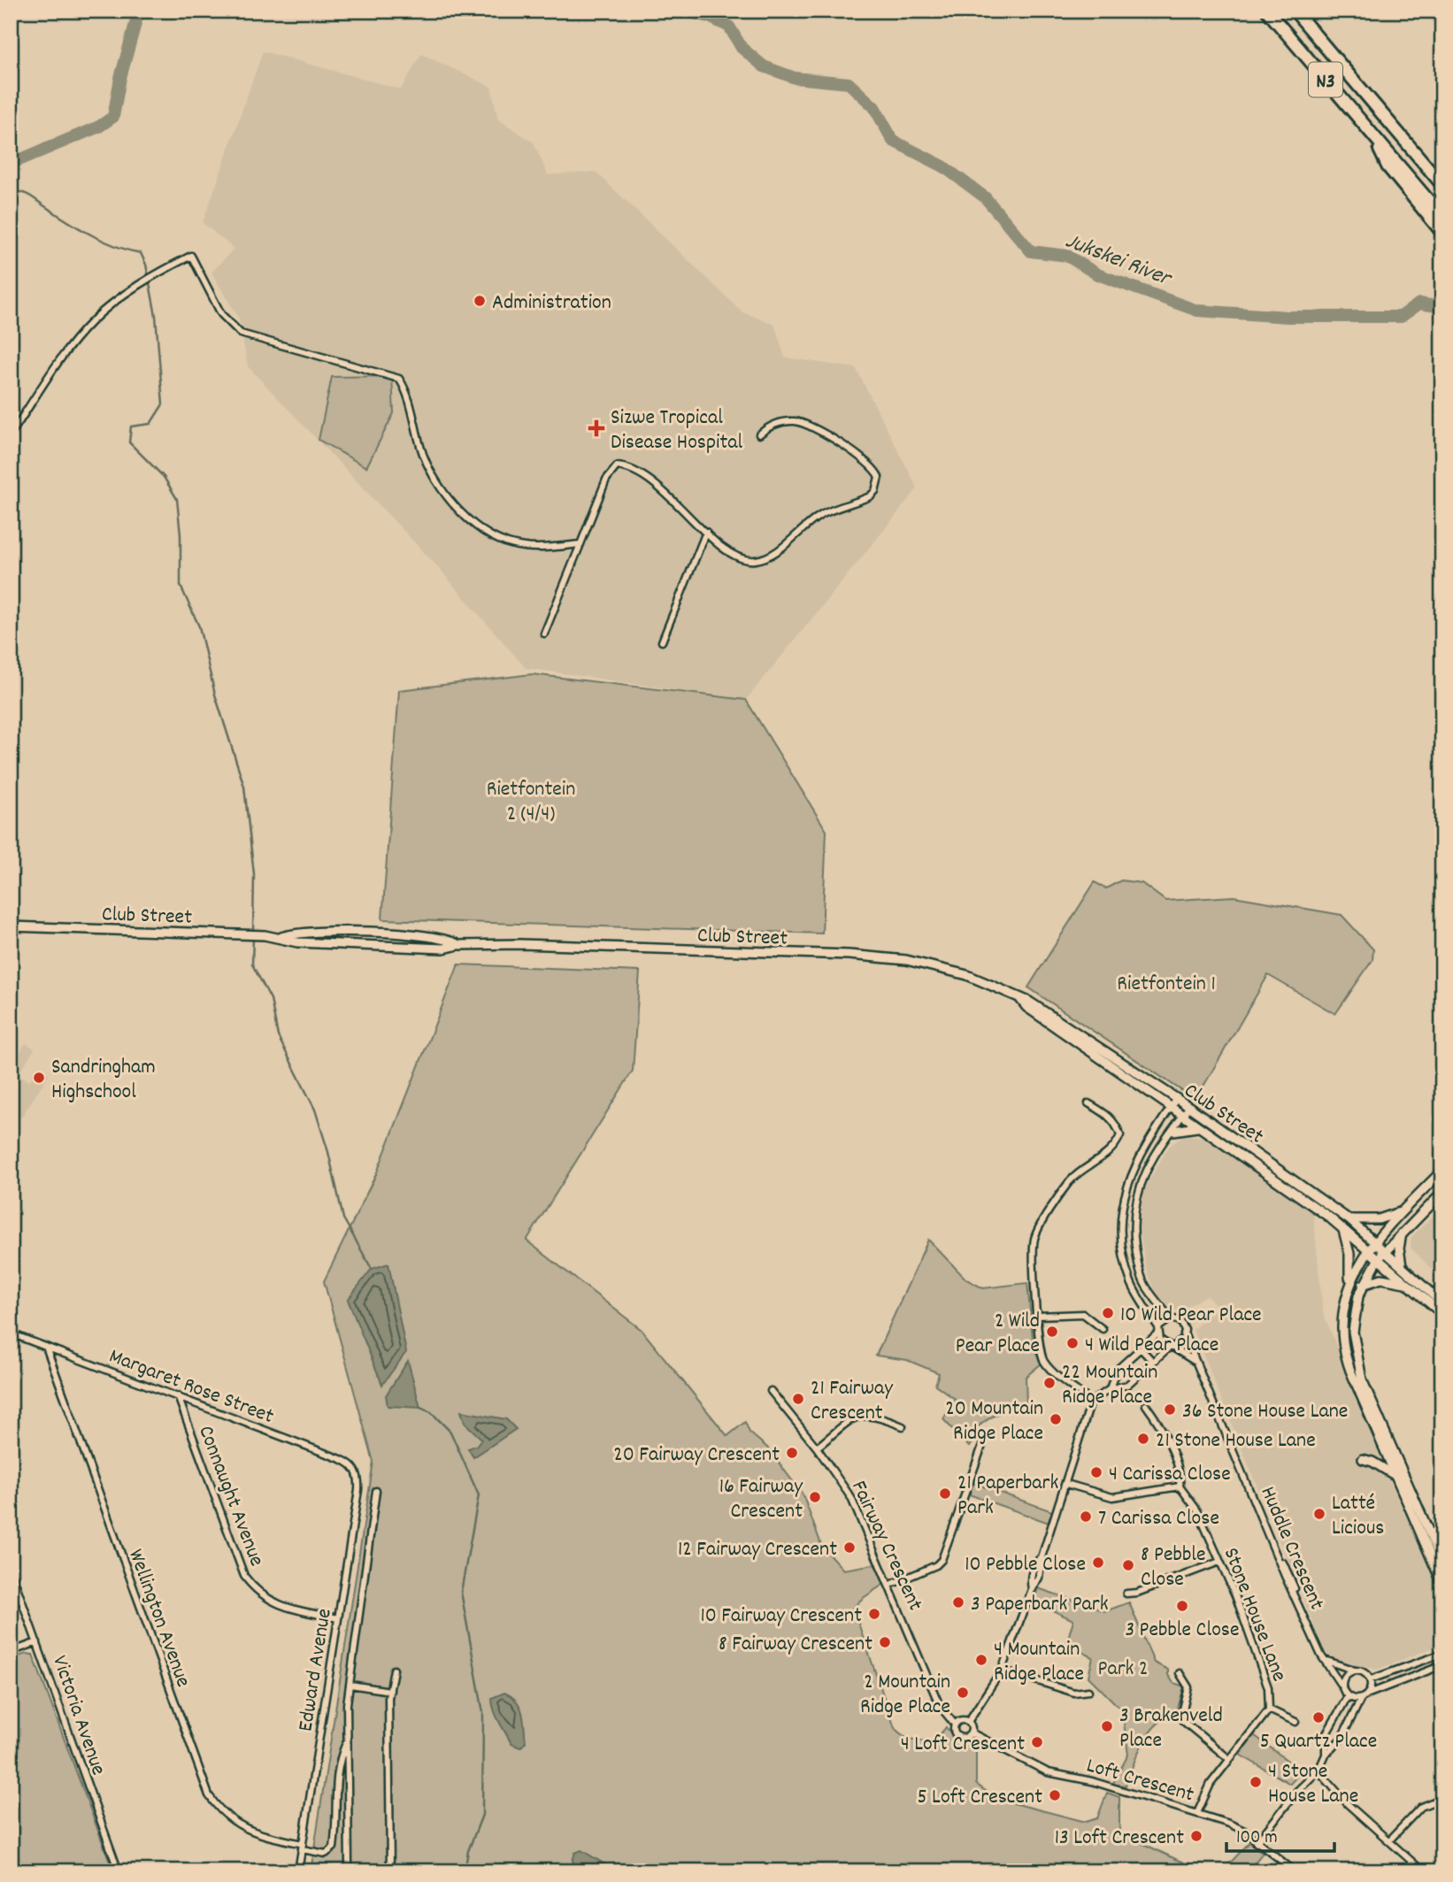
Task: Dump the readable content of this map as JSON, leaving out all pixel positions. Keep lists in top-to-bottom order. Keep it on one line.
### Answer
{"streets":{"highway":["N3"],"main road":["Club Street"],"street":["Margaret Rose Street","Connaught Avenue","Fairway Crescent","Huddle Crescent","Stone House Lane","Wellington Avenue","Edward Avenue","Victoria Avenue","Loft Crescent"]},"crossings":[["Margaret Rose Street","Connaught Avenue"],["Margaret Rose Street","Wellington Avenue"],["Margaret Rose Street","Edward Avenue"],["Connaught Avenue","Edward Avenue"],["Fairway Crescent","Loft Crescent"],["Stone House Lane","Loft Crescent"],["Wellington Avenue","Edward Avenue"]],"water":["Jukskei River"],"parks":["Rietfontein 2 (4/4)","Rietfontein 1","Park 2"],"places":{"other":["Administration","Sandringham Highschool","10 Wild Pear Place","2 Wild Pear Place","4 Wild Pear Place","22 Mountain Ridge Place","21 Fairway Crescent","36 Stone House Lane","20 Mountain Ridge Place","21 Stone House Lane","20 Fairway Crescent","4 Carissa Close","21 Paperbark Park","16 Fairway Crescent","Latté Licious","7 Carissa Close","12 Fairway Crescent","10 Pebble Close","8 Pebble Close","3 Paperbark Park","3 Pebble Close","10 Fairway Crescent","8 Fairway Crescent","4 Mountain Ridge Place","2 Mountain Ridge Place","5 Quartz Place","3 Brakenveld Place","4 Loft Crescent","4 Stone House Lane","5 Loft Crescent","13 Loft Crescent"],"health":["Sizwe Tropical Disease Hospital"]},"scale_bar":"100 m"}
